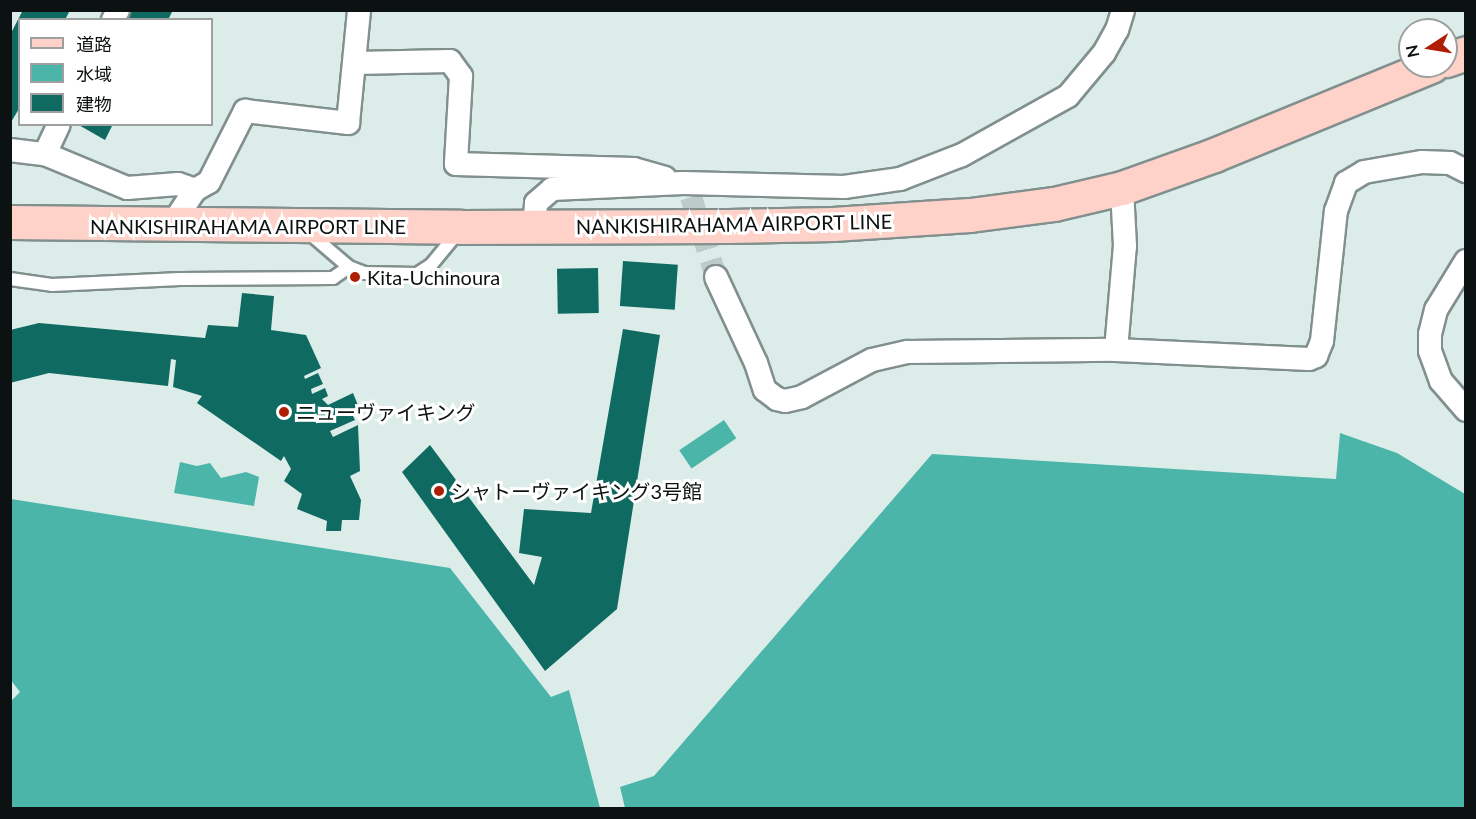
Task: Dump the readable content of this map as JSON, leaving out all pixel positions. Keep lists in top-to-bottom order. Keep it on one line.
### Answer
{"streets":{"main road":["NANKISHIRAHAMA AIRPORT LINE"]},"places":["Kita-Uchinoura","ニューヴァイキング","シャトーヴァイキング3号館"],"legend":["道路","水域","建物"],"north":"left"}
